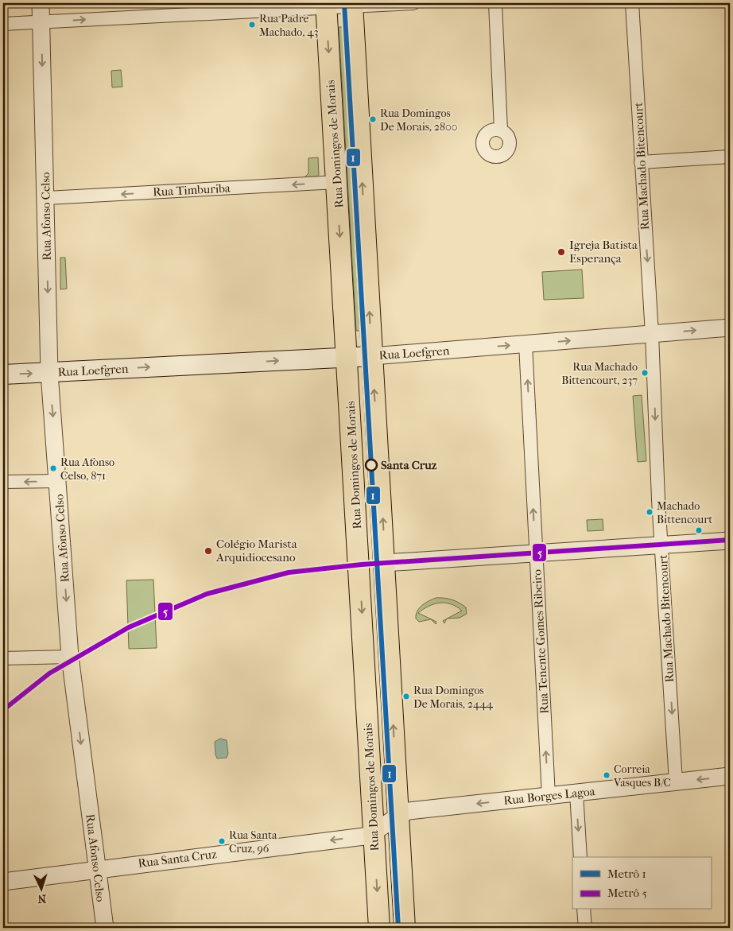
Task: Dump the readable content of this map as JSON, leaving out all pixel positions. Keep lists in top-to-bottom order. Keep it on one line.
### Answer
{"streets":{"main road":["Rua Domingos de Morais","Rua Loefgren"],"street":["Rua Machado Bitencourt","Rua Timburiba","Rua Afonso Celso","Rua Tenente Gomes Ribeiro","Rua Borges Lagoa","Rua Santa Cruz"]},"crossings":[["Rua Domingos de Morais","Rua Timburiba"],["Rua Domingos de Morais","Rua Loefgren"],["Rua Domingos de Morais","Rua Borges Lagoa"],["Rua Domingos de Morais","Rua Santa Cruz"],["Rua Machado Bitencourt","Rua Loefgren"],["Rua Machado Bitencourt","Rua Borges Lagoa"],["Rua Timburiba","Rua Afonso Celso"],["Rua Afonso Celso","Rua Loefgren"],["Rua Afonso Celso","Rua Santa Cruz"],["Rua Loefgren","Rua Tenente Gomes Ribeiro"],["Rua Tenente Gomes Ribeiro","Rua Borges Lagoa"],["Rua Borges Lagoa","Rua Santa Cruz"]],"one_way":["Rua Machado Bitencourt","Rua Timburiba","Rua Afonso Celso","Rua Loefgren","Rua Tenente Gomes Ribeiro","Rua Borges Lagoa","Rua Santa Cruz"],"places":["Rua Padre Machado, 43","Rua Domingos De Morais, 2800","Igreja Batista Esperança","Rua Machado Bittencourt, 237","Santa Cruz","Rua Afonso Celso, 871","Machado Bittencourt","Colégio Marista Arquidiocesano","Rua Domingos De Morais, 2444","Correia Vasques B/C","Rua Santa Cruz, 96"],"lines":["metro line 1","metro line 5"],"legend":["Metrô 1","Metrô 5"],"north":"bottom"}
